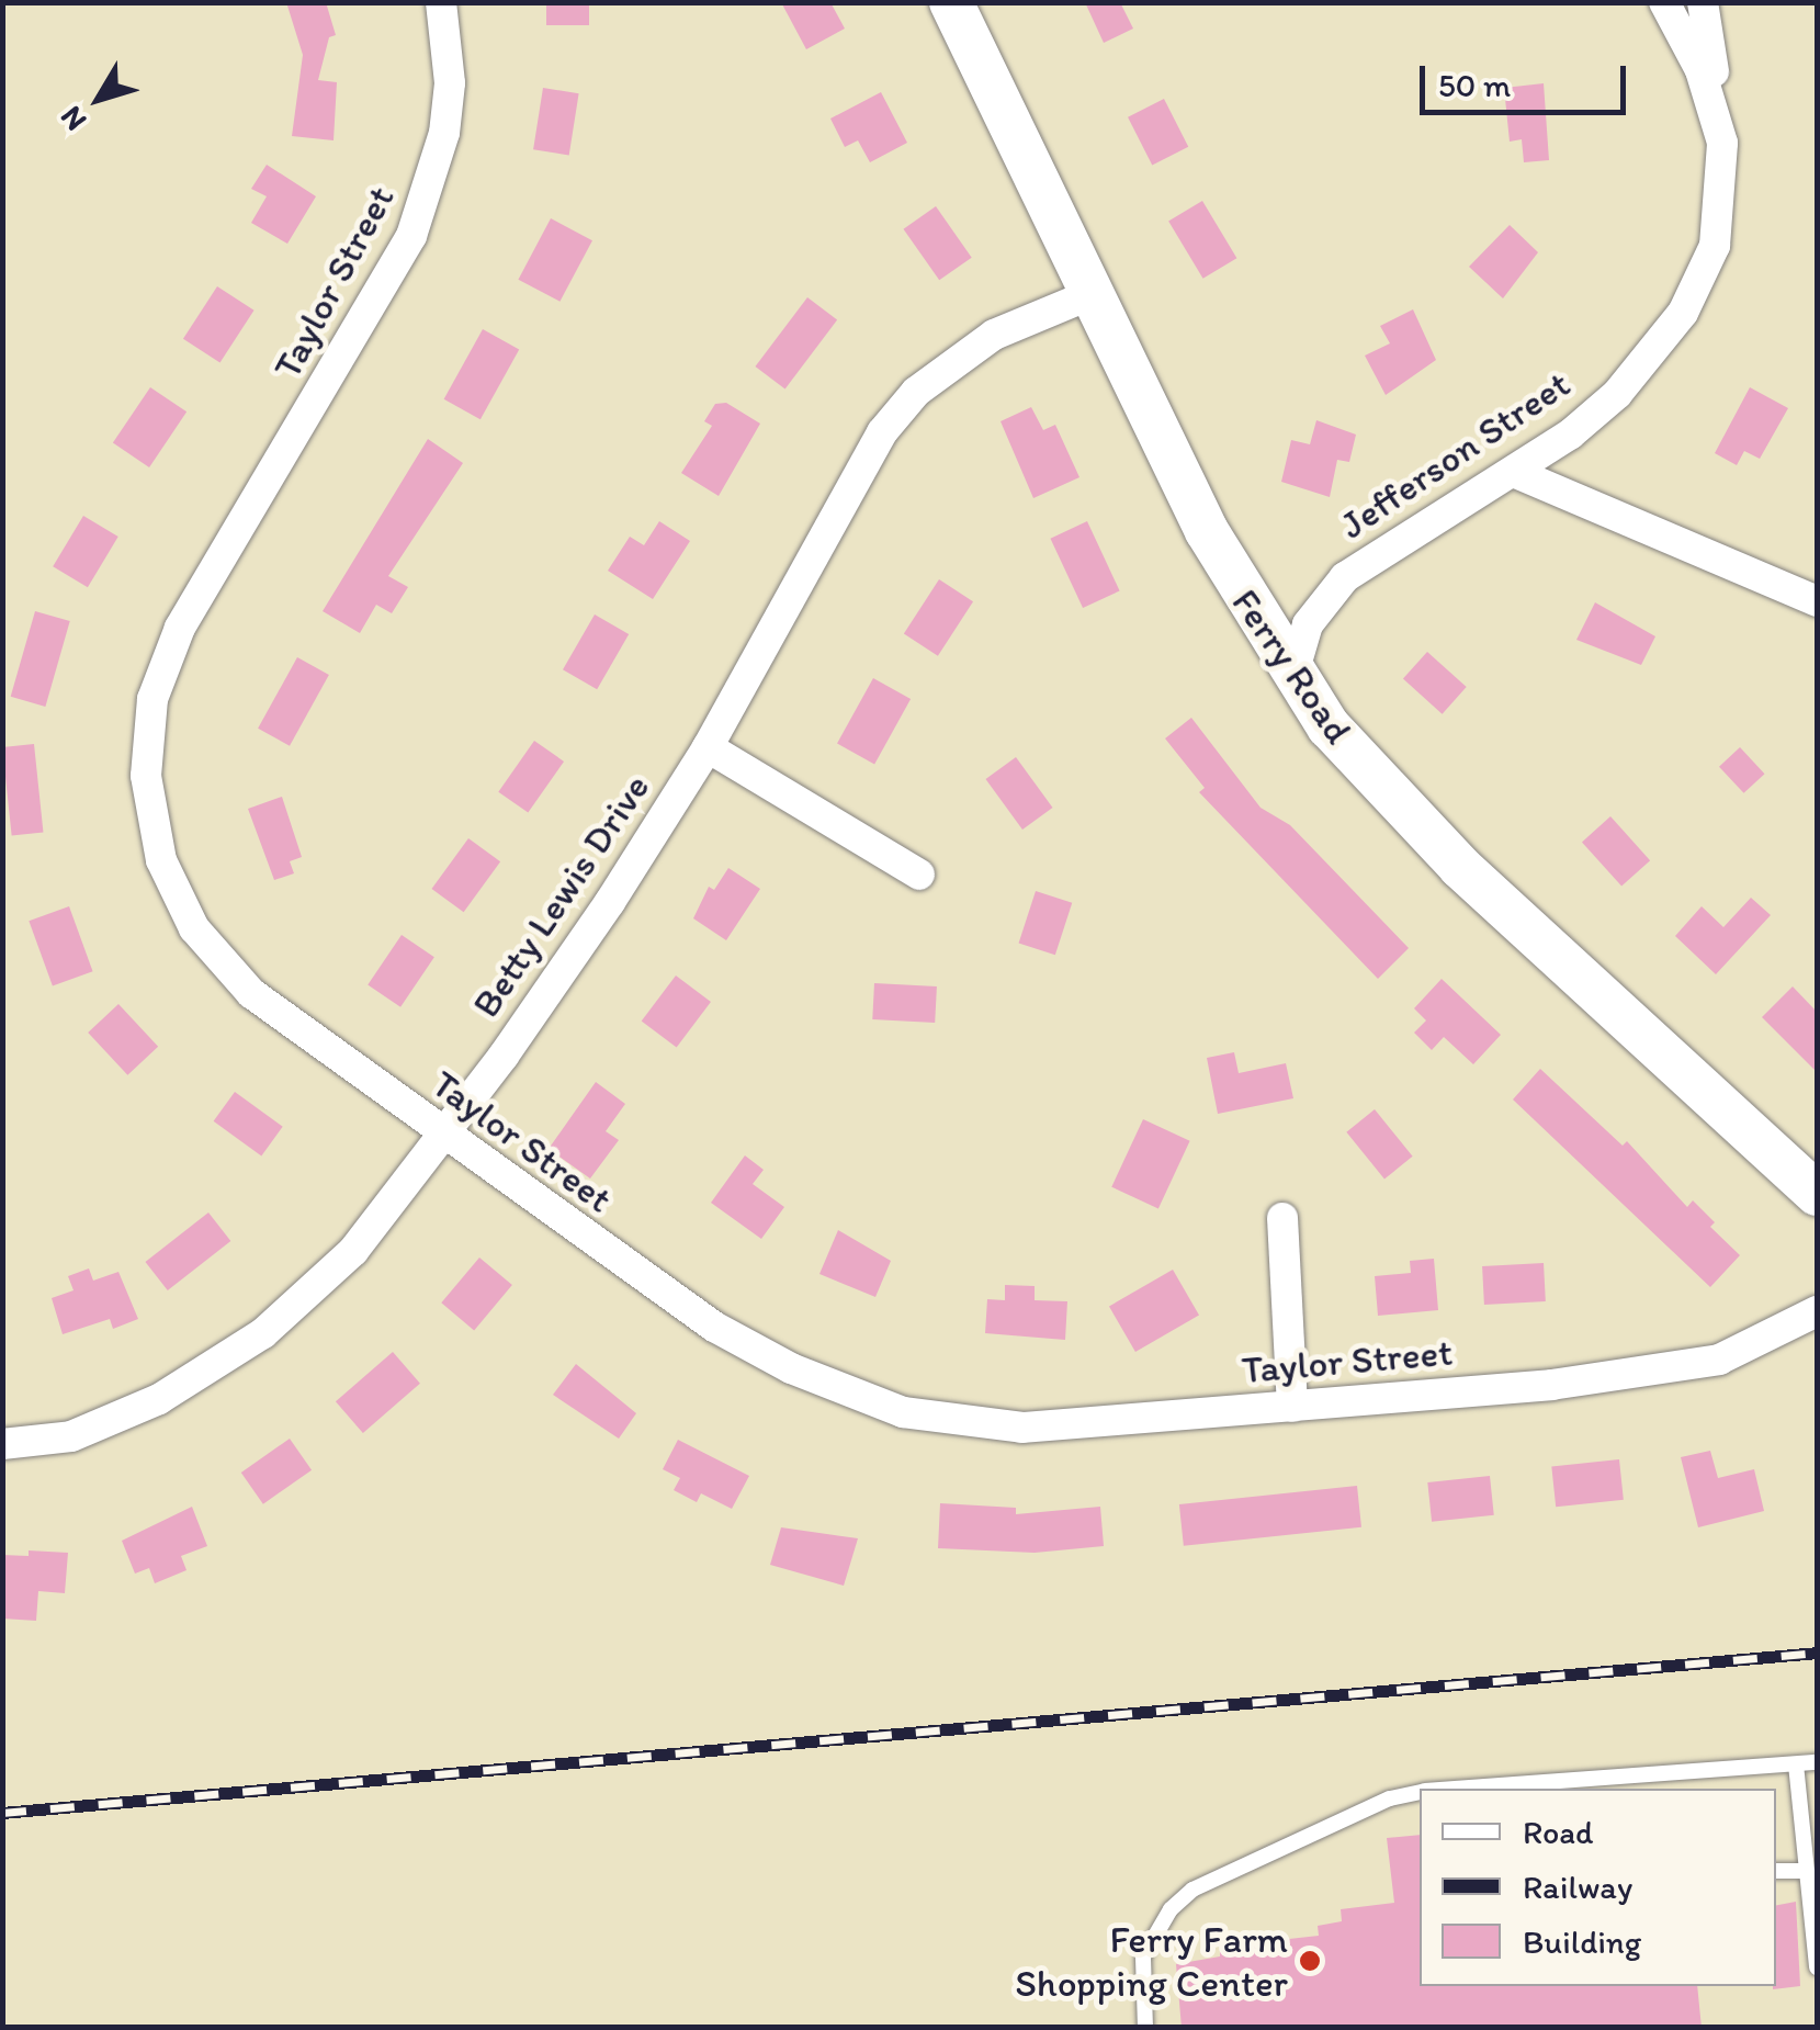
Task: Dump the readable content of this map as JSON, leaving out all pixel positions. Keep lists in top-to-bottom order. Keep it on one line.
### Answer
{"streets":{"main road":["Ferry Road"],"street":["Taylor Street","Jefferson Street","Betty Lewis Drive"]},"crossings":[["Taylor Street","Betty Lewis Drive"],["Jefferson Street","Ferry Road"],["Ferry Road","Betty Lewis Drive"]],"places":["Ferry Farm Shopping Center"],"legend":["Road","Railway","Building"],"scale_bar":"50 m","north":"bottom left"}
